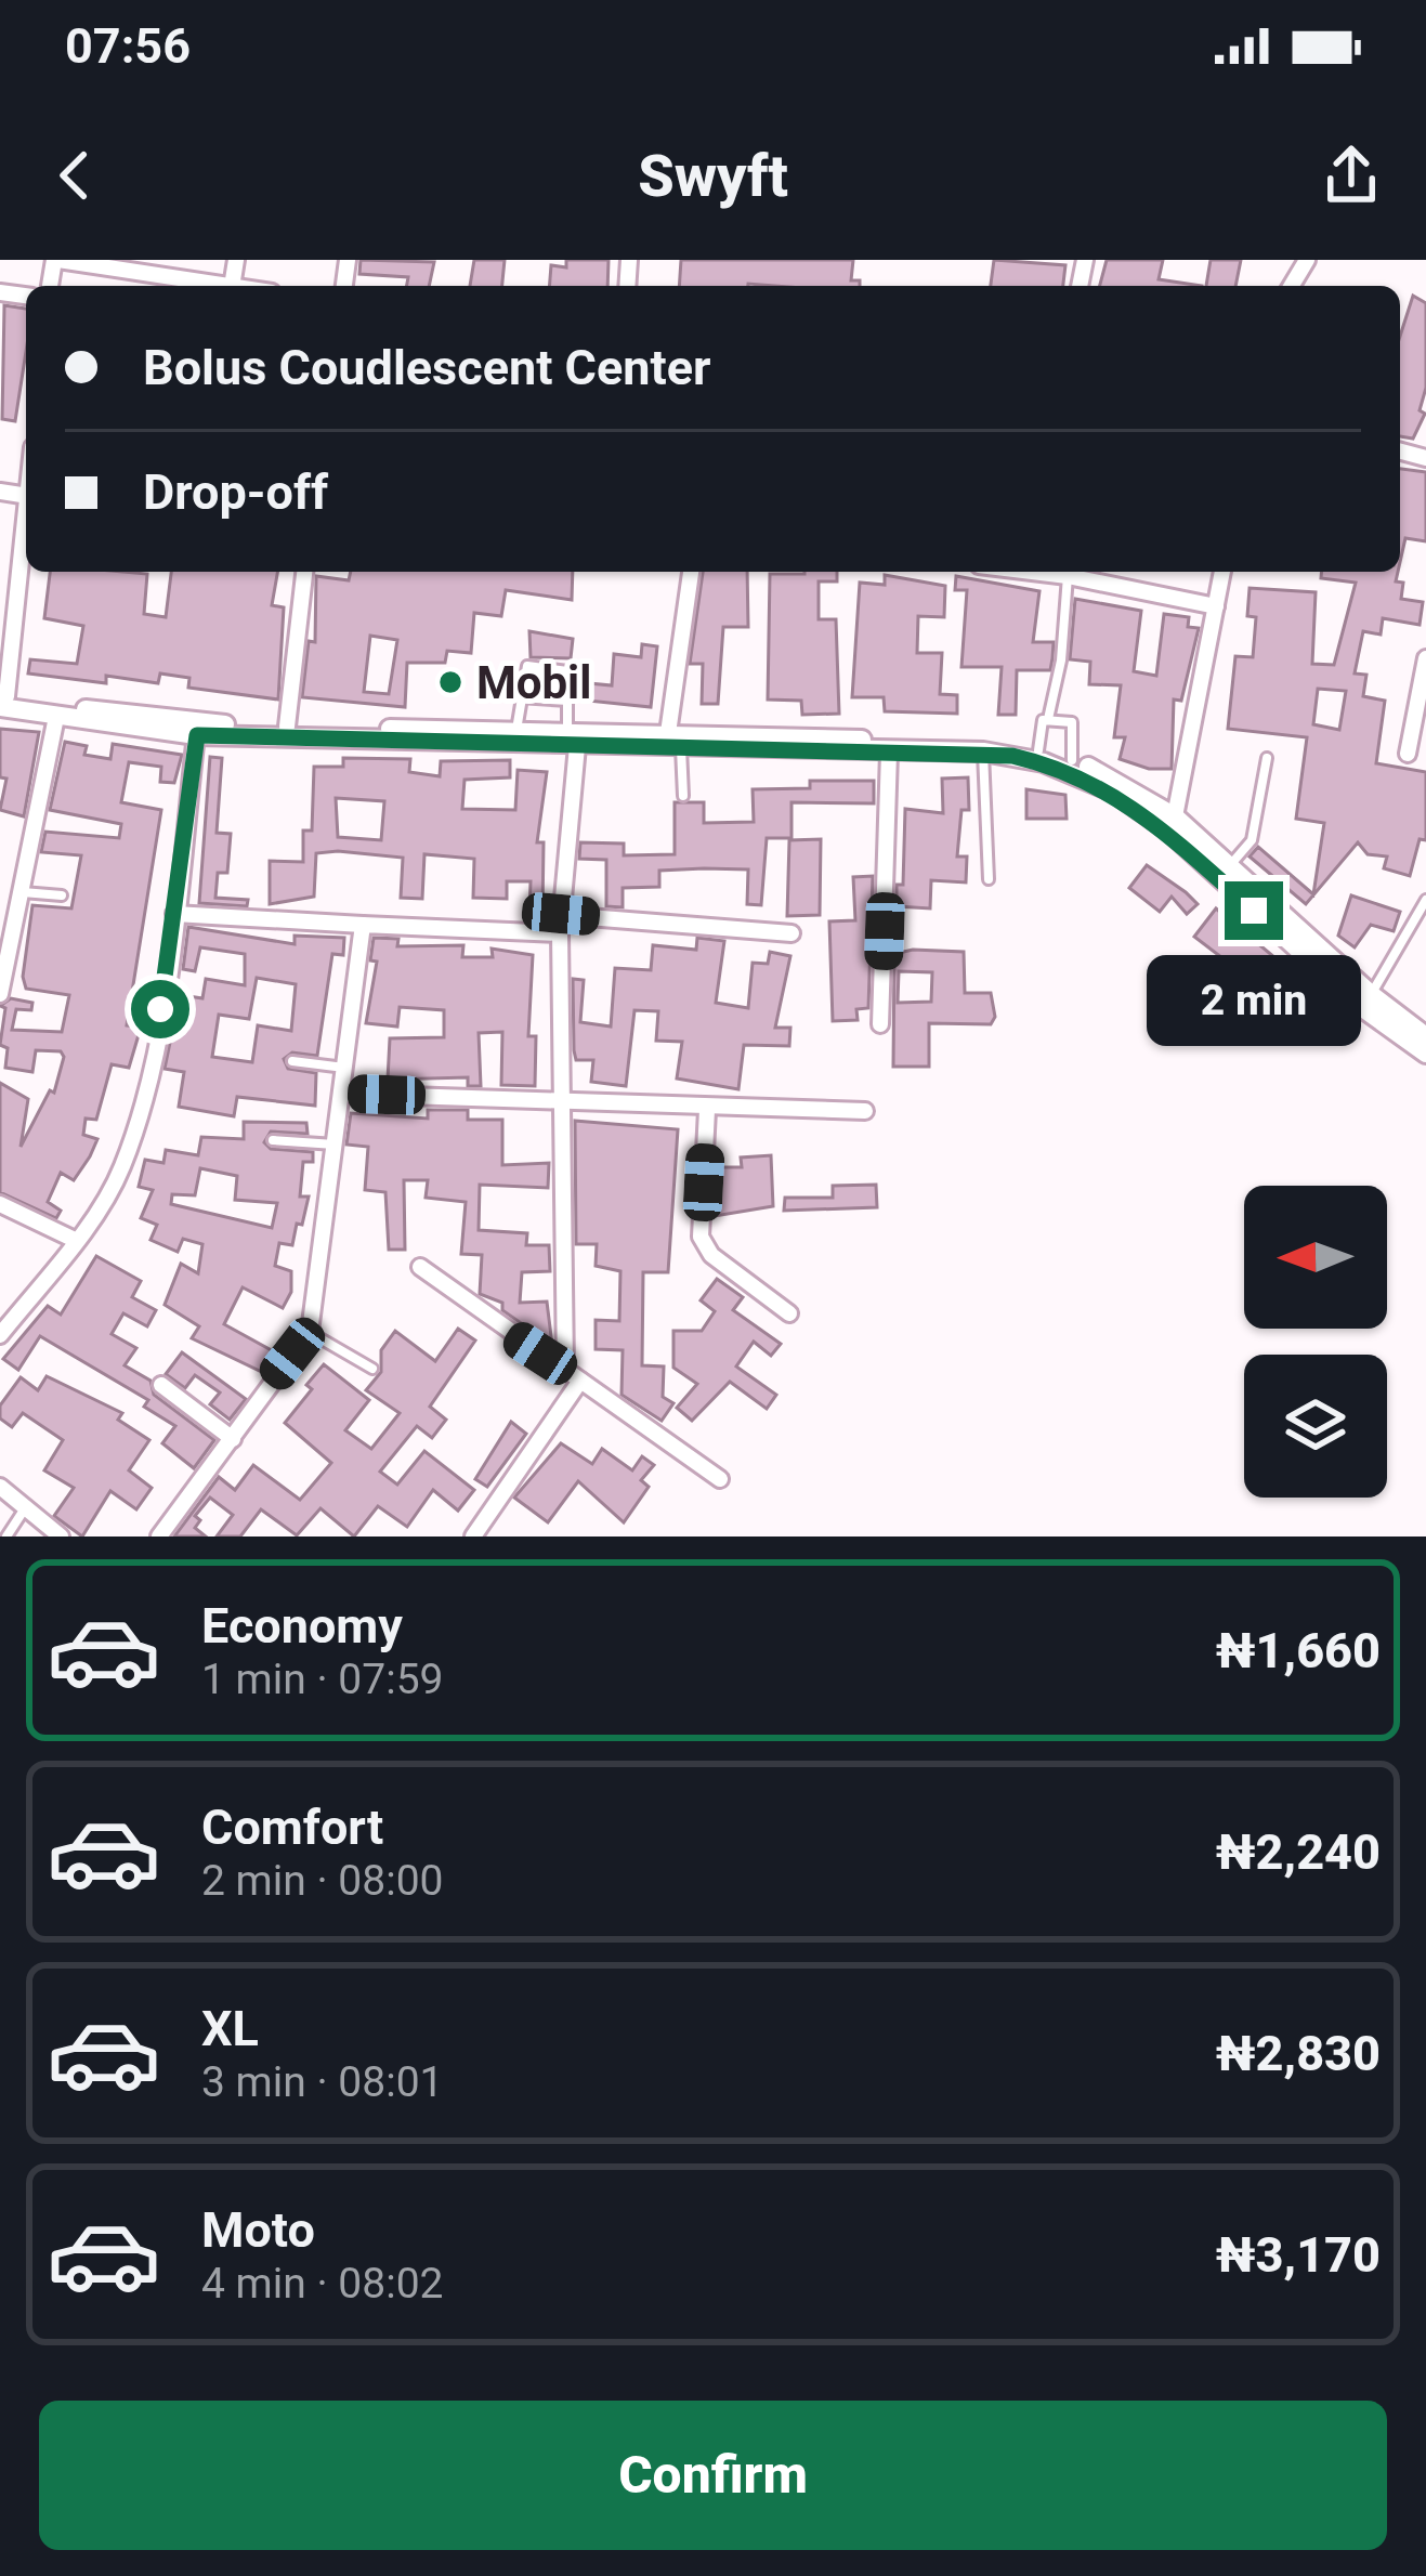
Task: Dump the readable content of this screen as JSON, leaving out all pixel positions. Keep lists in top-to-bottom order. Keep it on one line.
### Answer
{"places":["Mobil"],"north":"left","page":{"status":"07:56","header":"Swyft","banner":["Bolus Coudlescent Center","Drop-off"],"bubble":"2 min","list":[{"name":"Economy","note":"1 min · 07:59","value":"₦1,660"},{"name":"Comfort","note":"2 min · 08:00","value":"₦2,240"},{"name":"XL","note":"3 min · 08:01","value":"₦2,830"},{"name":"Moto","note":"4 min · 08:02","value":"₦3,170"}],"buttons":"Confirm"}}
